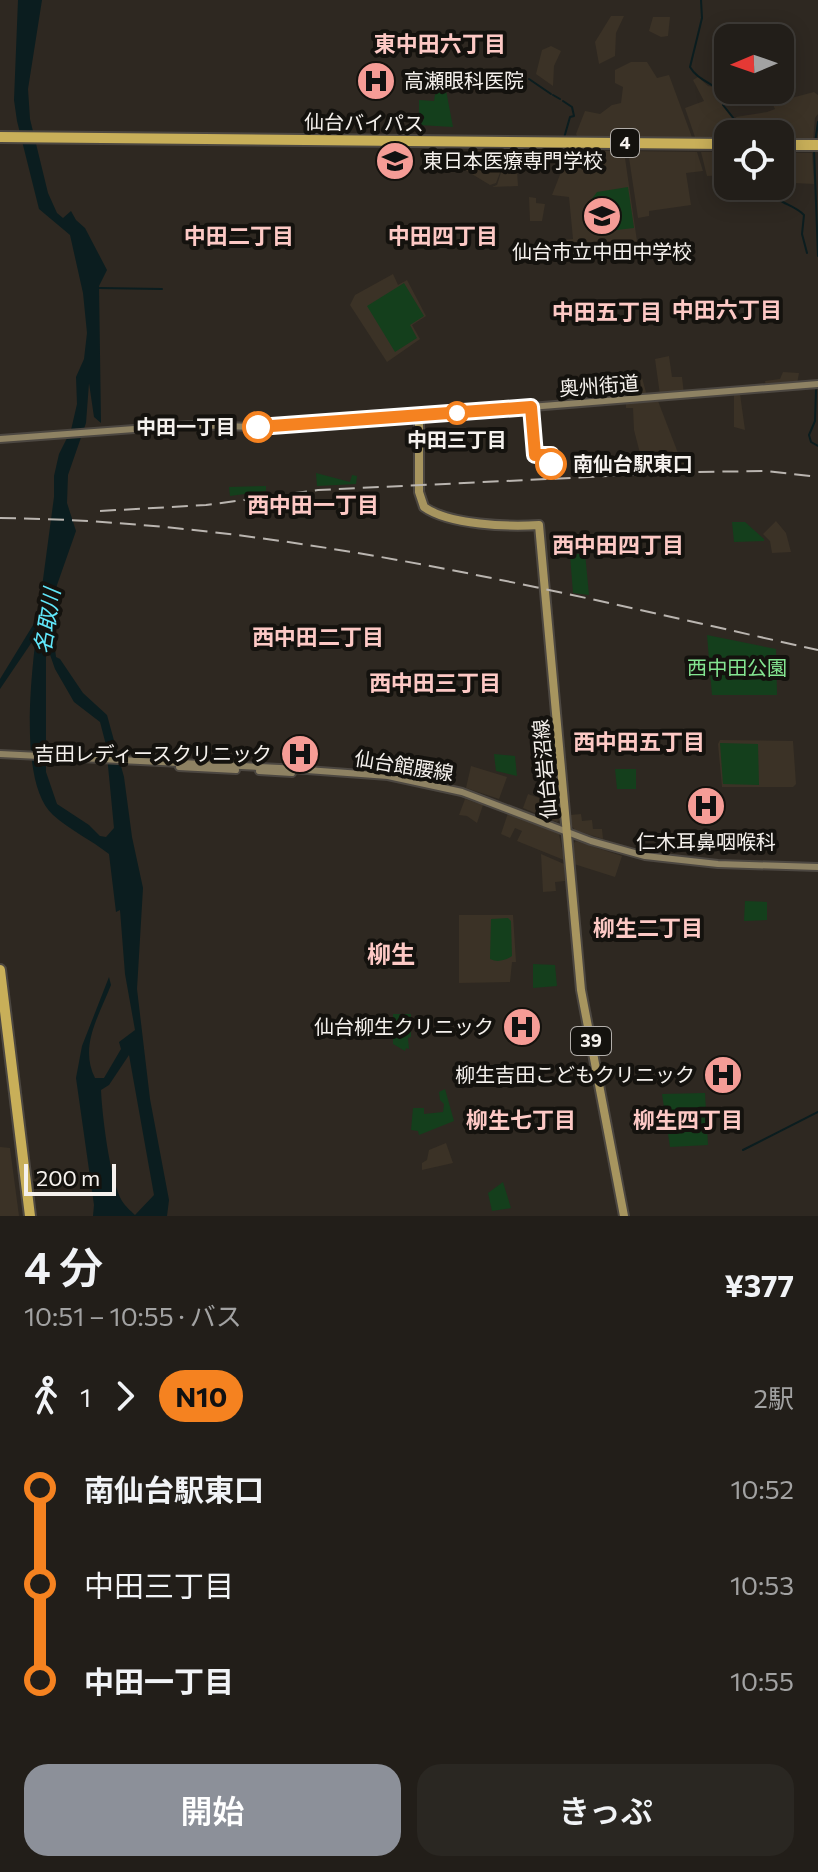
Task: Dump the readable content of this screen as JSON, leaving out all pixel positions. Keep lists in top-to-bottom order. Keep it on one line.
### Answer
{"streets":{"highway":["仙台バイパス","4"],"main road":["奥州街道","仙台館腰線","仙台岩沼線","39"]},"crossings":[["奥州街道","仙台岩沼線"],["仙台館腰線","仙台岩沼線"]],"districts":["東中田六丁目","中田二丁目","中田四丁目","中田六丁目","中田五丁目","西中田一丁目","西中田四丁目","西中田二丁目","西中田三丁目","西中田五丁目","柳生二丁目","柳生","柳生七丁目","柳生四丁目"],"water":["名取川"],"parks":["西中田公園"],"places":{"hospital":["高瀬眼科医院","吉田レディースクリニック","仁木耳鼻咽喉科","仙台柳生クリニック","柳生吉田こどもクリニック"],"school or university":["東日本医療専門学校","仙台市立中田中学校"],"other":["中田三丁目","中田一丁目","南仙台駅東口"]},"lines":["bus line N10"],"scale_bar":"200 m","north":"left","page":{"scale":"200 m","heading":["4 分","10:51 – 10:55 · バス","¥377"],"legs":["1","N10","2駅"],"list":[{"name":"南仙台駅東口","value":"10:52"},{"name":"中田三丁目","value":"10:53"},{"name":"中田一丁目","value":"10:55"}],"buttons":["開始","きっぷ"]}}
